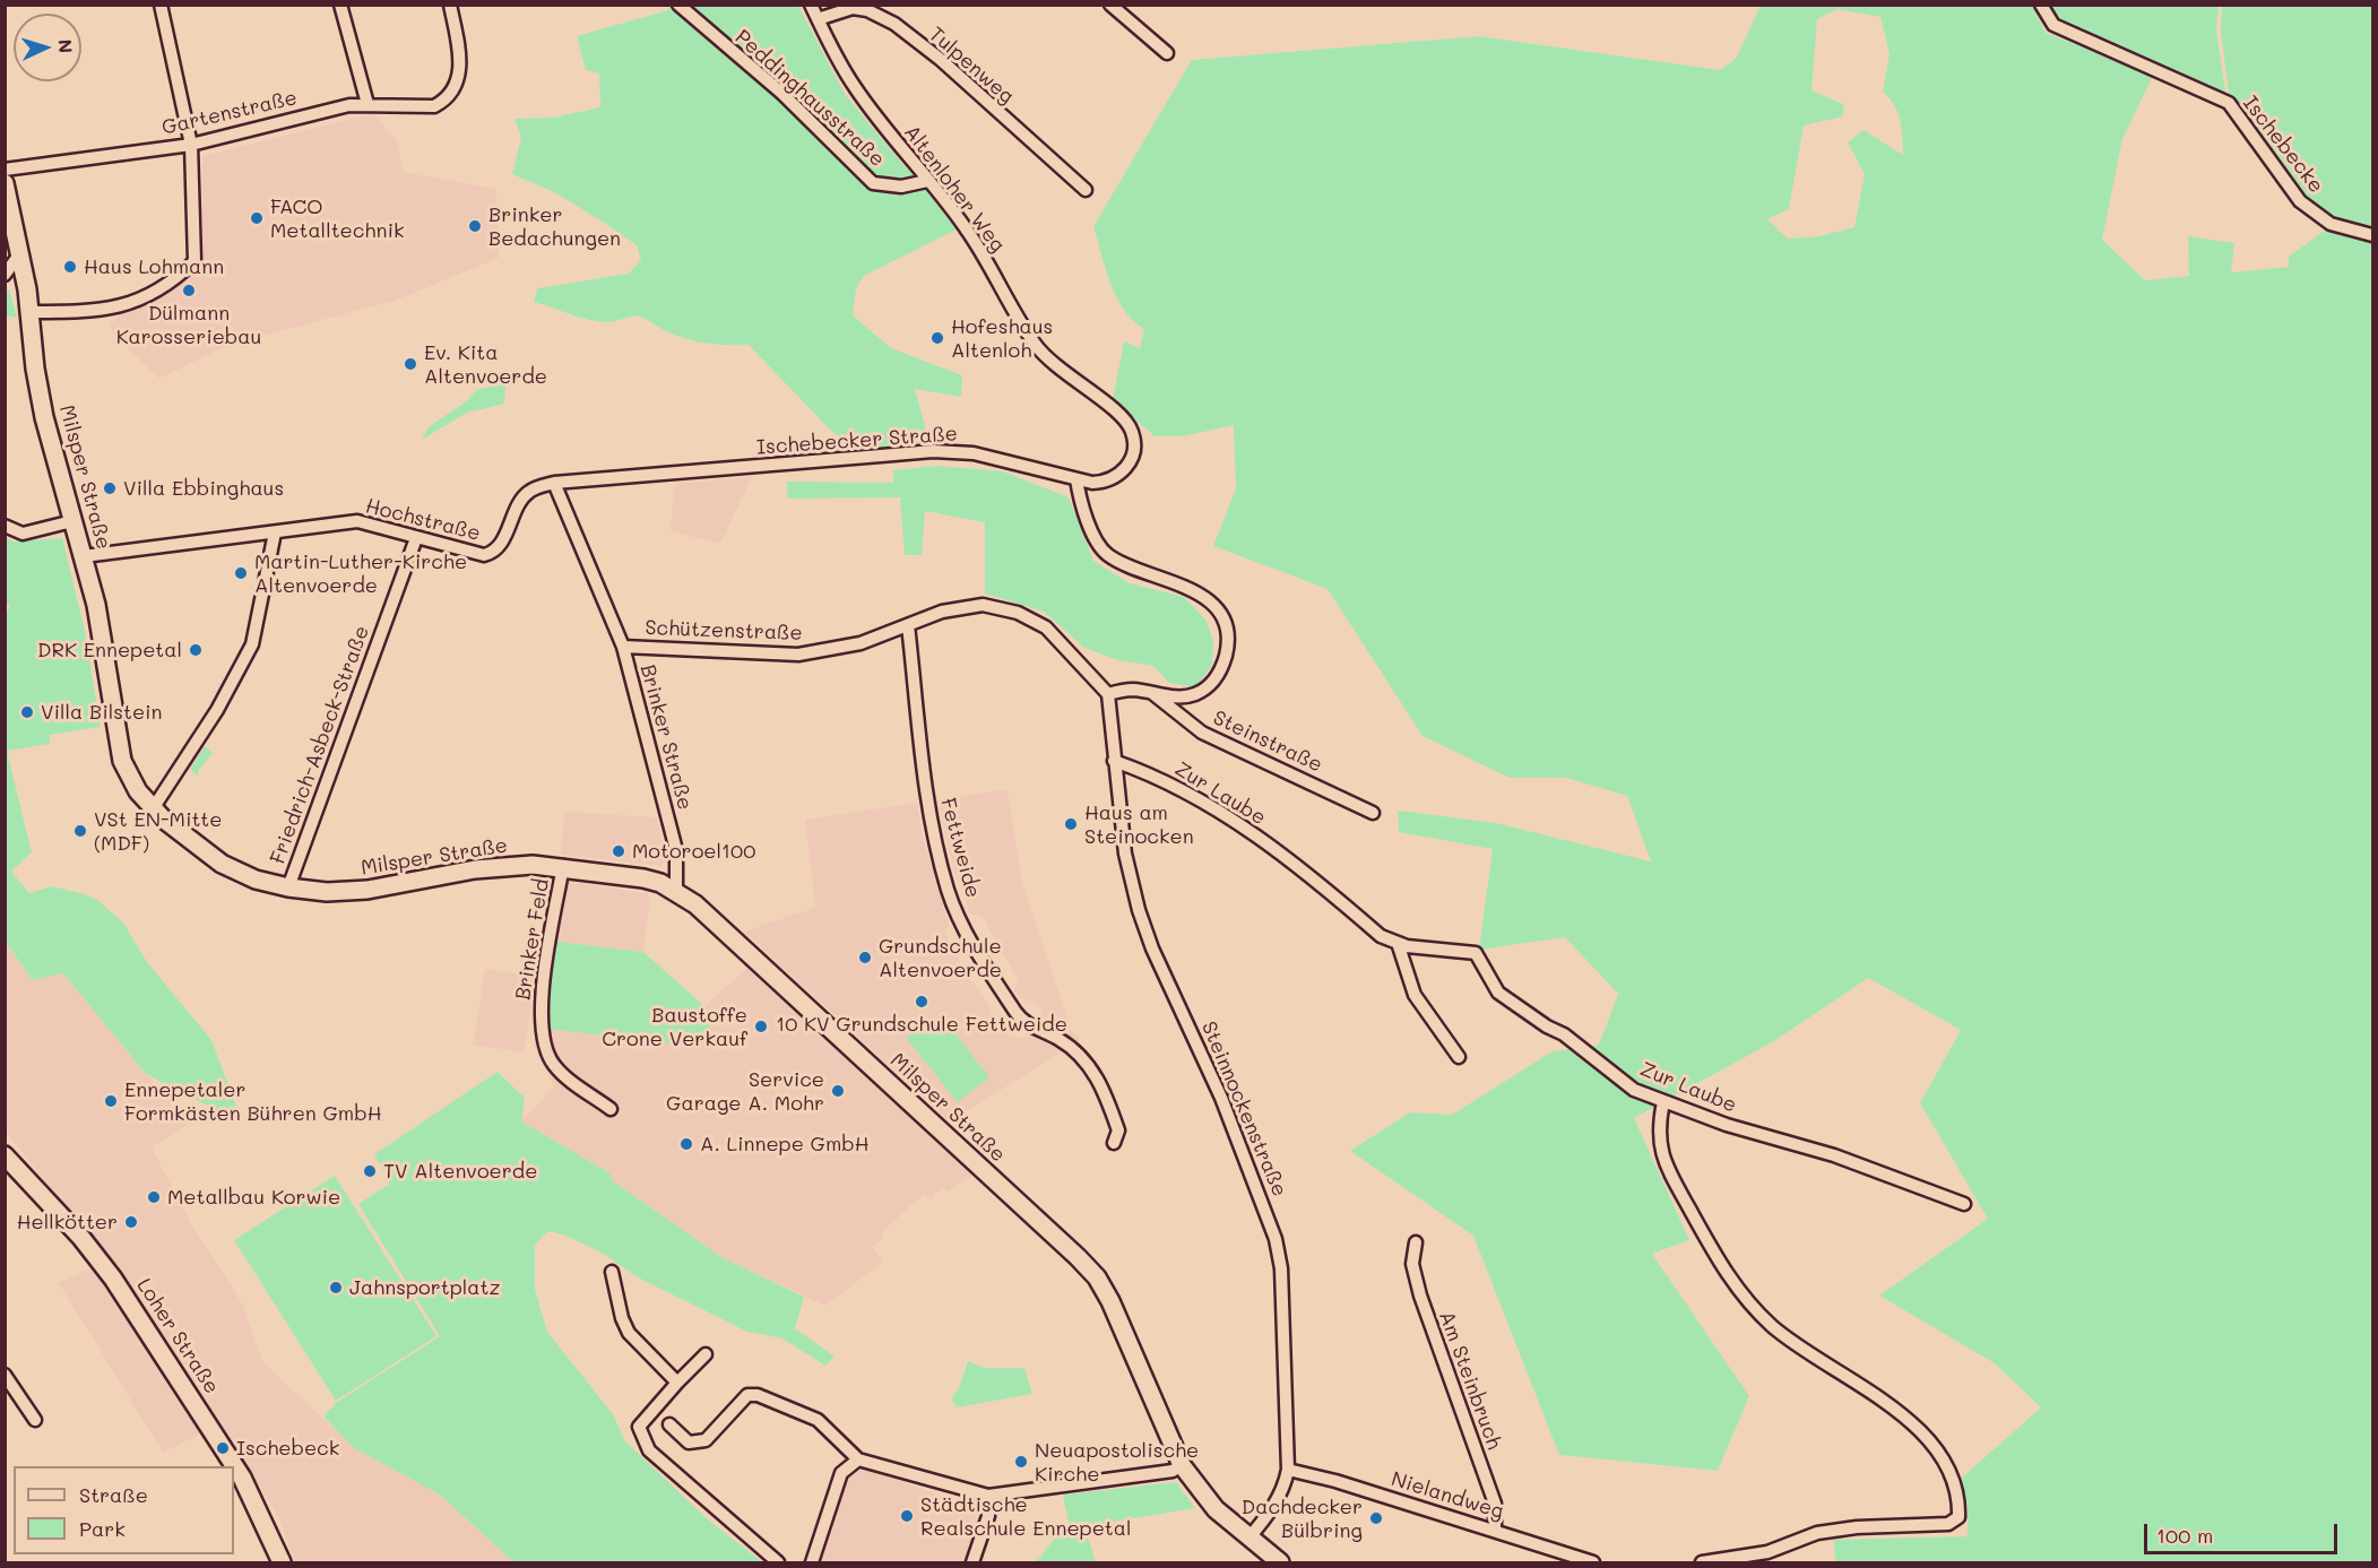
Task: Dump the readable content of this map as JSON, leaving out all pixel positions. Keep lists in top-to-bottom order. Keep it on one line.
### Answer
{"streets":{"street":["Tulpenweg","Peddinghausstraße","Gartenstraße","Ischebecke","Altenloher Weg","Ischebecker Straße","Milsper Straße","Hochstraße","Schützenstraße","Brinker Straße","Steinstraße","Friedrich-Asbeck-Straße","Zur Laube","Fettweide","Brinker Feld","Steinnockenstraße","Loher Straße","Am Steinbruch","Nielandweg"]},"crossings":[["Tulpenweg","Altenloher Weg"],["Peddinghausstraße","Altenloher Weg"],["Altenloher Weg","Ischebecker Straße"],["Ischebecker Straße","Hochstraße"],["Ischebecker Straße","Brinker Straße"],["Milsper Straße","Hochstraße"],["Milsper Straße","Brinker Straße"],["Milsper Straße","Friedrich-Asbeck-Straße"],["Milsper Straße","Brinker Feld"],["Milsper Straße","Steinnockenstraße"],["Hochstraße","Brinker Straße"],["Hochstraße","Friedrich-Asbeck-Straße"],["Schützenstraße","Brinker Straße"],["Schützenstraße","Fettweide"],["Schützenstraße","Steinnockenstraße"],["Zur Laube","Steinnockenstraße"],["Steinnockenstraße","Nielandweg"],["Am Steinbruch","Nielandweg"]],"places":["FACO Metalltechnik","Brinker Bedachungen","Haus Lohmann","Dülmann Karosseriebau","Hofeshaus Altenloh","Ev. Kita Altenvoerde","Villa Ebbinghaus","Martin-Luther-Kirche Altenvoerde","DRK Ennepetal","Villa Bilstein","Haus am Steinocken","VSt EN-Mitte (MDF)","Motoroel100","Grundschule Altenvoerde","10 KV Grundschule Fettweide","Baustoffe Crone Verkauf","Service Garage A. Mohr","Ennepetaler Formkästen Bühren GmbH","A. Linnepe GmbH","TV Altenvoerde","Metallbau Korwie","Hellkötter","Jahnsportplatz","Ischebeck","Neuapostolische Kirche","Städtische Realschule Ennepetal","Dachdecker Bülbring"],"legend":["Straße","Park"],"scale_bar":"100 m","north":"right"}
